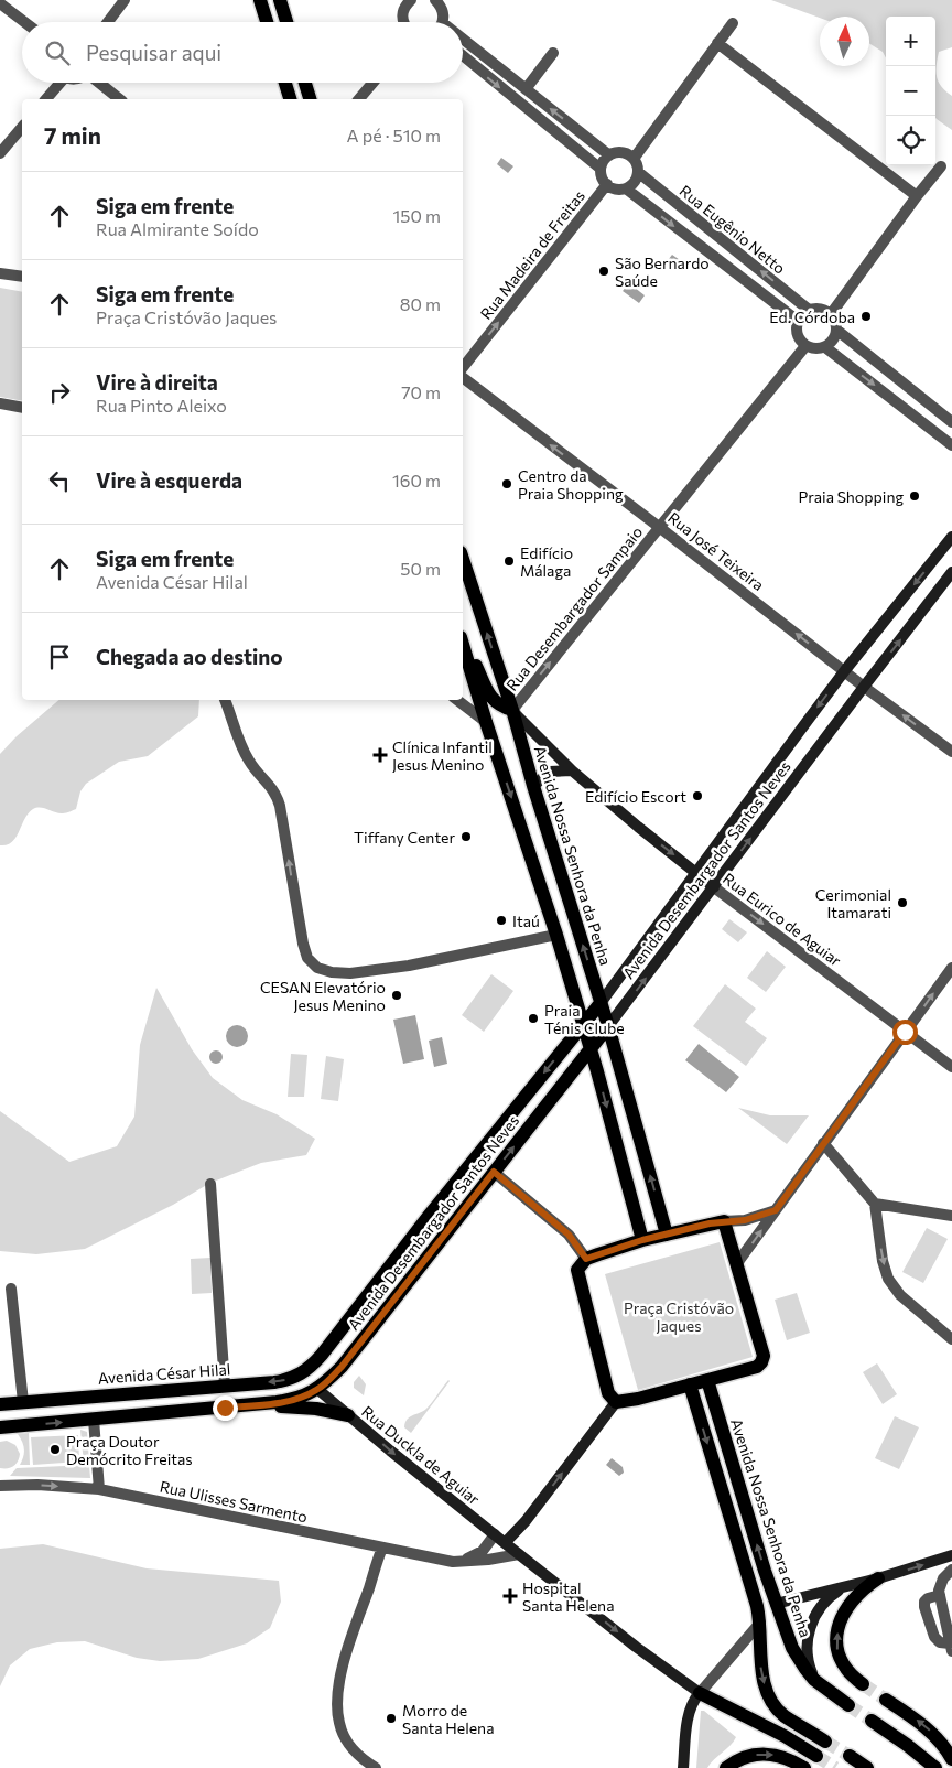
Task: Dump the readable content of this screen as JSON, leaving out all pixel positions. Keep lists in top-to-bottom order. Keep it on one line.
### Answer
{"streets":{"main road":["Avenida Nossa Senhora da Penha","Avenida Desembargador Santos Neves","Rua Eurico de Aguiar","Avenida César Hilal","Rua Duckla de Aguiar"],"street":["Rua Eugênio Netto","Rua Madeira de Freitas","Rua José Teixeira","Rua Desembargador Sampaio","Rua Ulisses Sarmento"]},"crossings":[["Rua Eugênio Netto","Rua Madeira de Freitas"],["Rua Eugênio Netto","Rua Desembargador Sampaio"],["Rua José Teixeira","Rua Desembargador Sampaio"],["Rua José Teixeira","Avenida Desembargador Santos Neves"],["Rua Desembargador Sampaio","Avenida Nossa Senhora da Penha"],["Rua Desembargador Sampaio","Rua Eurico de Aguiar"],["Avenida Nossa Senhora da Penha","Avenida Desembargador Santos Neves"],["Avenida Nossa Senhora da Penha","Rua Eurico de Aguiar"],["Avenida Desembargador Santos Neves","Rua Eurico de Aguiar"],["Avenida Desembargador Santos Neves","Avenida César Hilal"],["Avenida Desembargador Santos Neves","Rua Duckla de Aguiar"],["Rua Duckla de Aguiar","Rua Ulisses Sarmento"]],"one_way":["Rua Madeira de Freitas","Rua José Teixeira","Rua Desembargador Sampaio","Rua Eurico de Aguiar","Rua Duckla de Aguiar"],"parks":["Praça Cristóvão Jaques"],"places":{"other":["São Bernardo Saúde","Ed. Córdoba","Centro da Praia Shopping","Praia Shopping","Edifício Málaga","Edifício Escort","Tiffany Center","Cerimonial Itamarati","Itaú","CESAN Elevatório Jesus Menino","Praia Ténis Clube","Praça Doutor Demócrito Freitas","Morro de Santa Helena"],"health":["Clínica Infantil Jesus Menino","Hospital Santa Helena"]},"north":"top","page":{"map_buttons":["+","−"],"search":"Pesquisar aqui","heading":["7 min","A pé · 510 m"],"list":[["Siga em frente","Rua Almirante Soído","150 m"],["Siga em frente","Praça Cristóvão Jaques","80 m"],["Vire à direita","Rua Pinto Aleixo","70 m"],["Vire à esquerda","160 m"],["Siga em frente","Avenida César Hilal","50 m"],"Chegada ao destino"]}}
